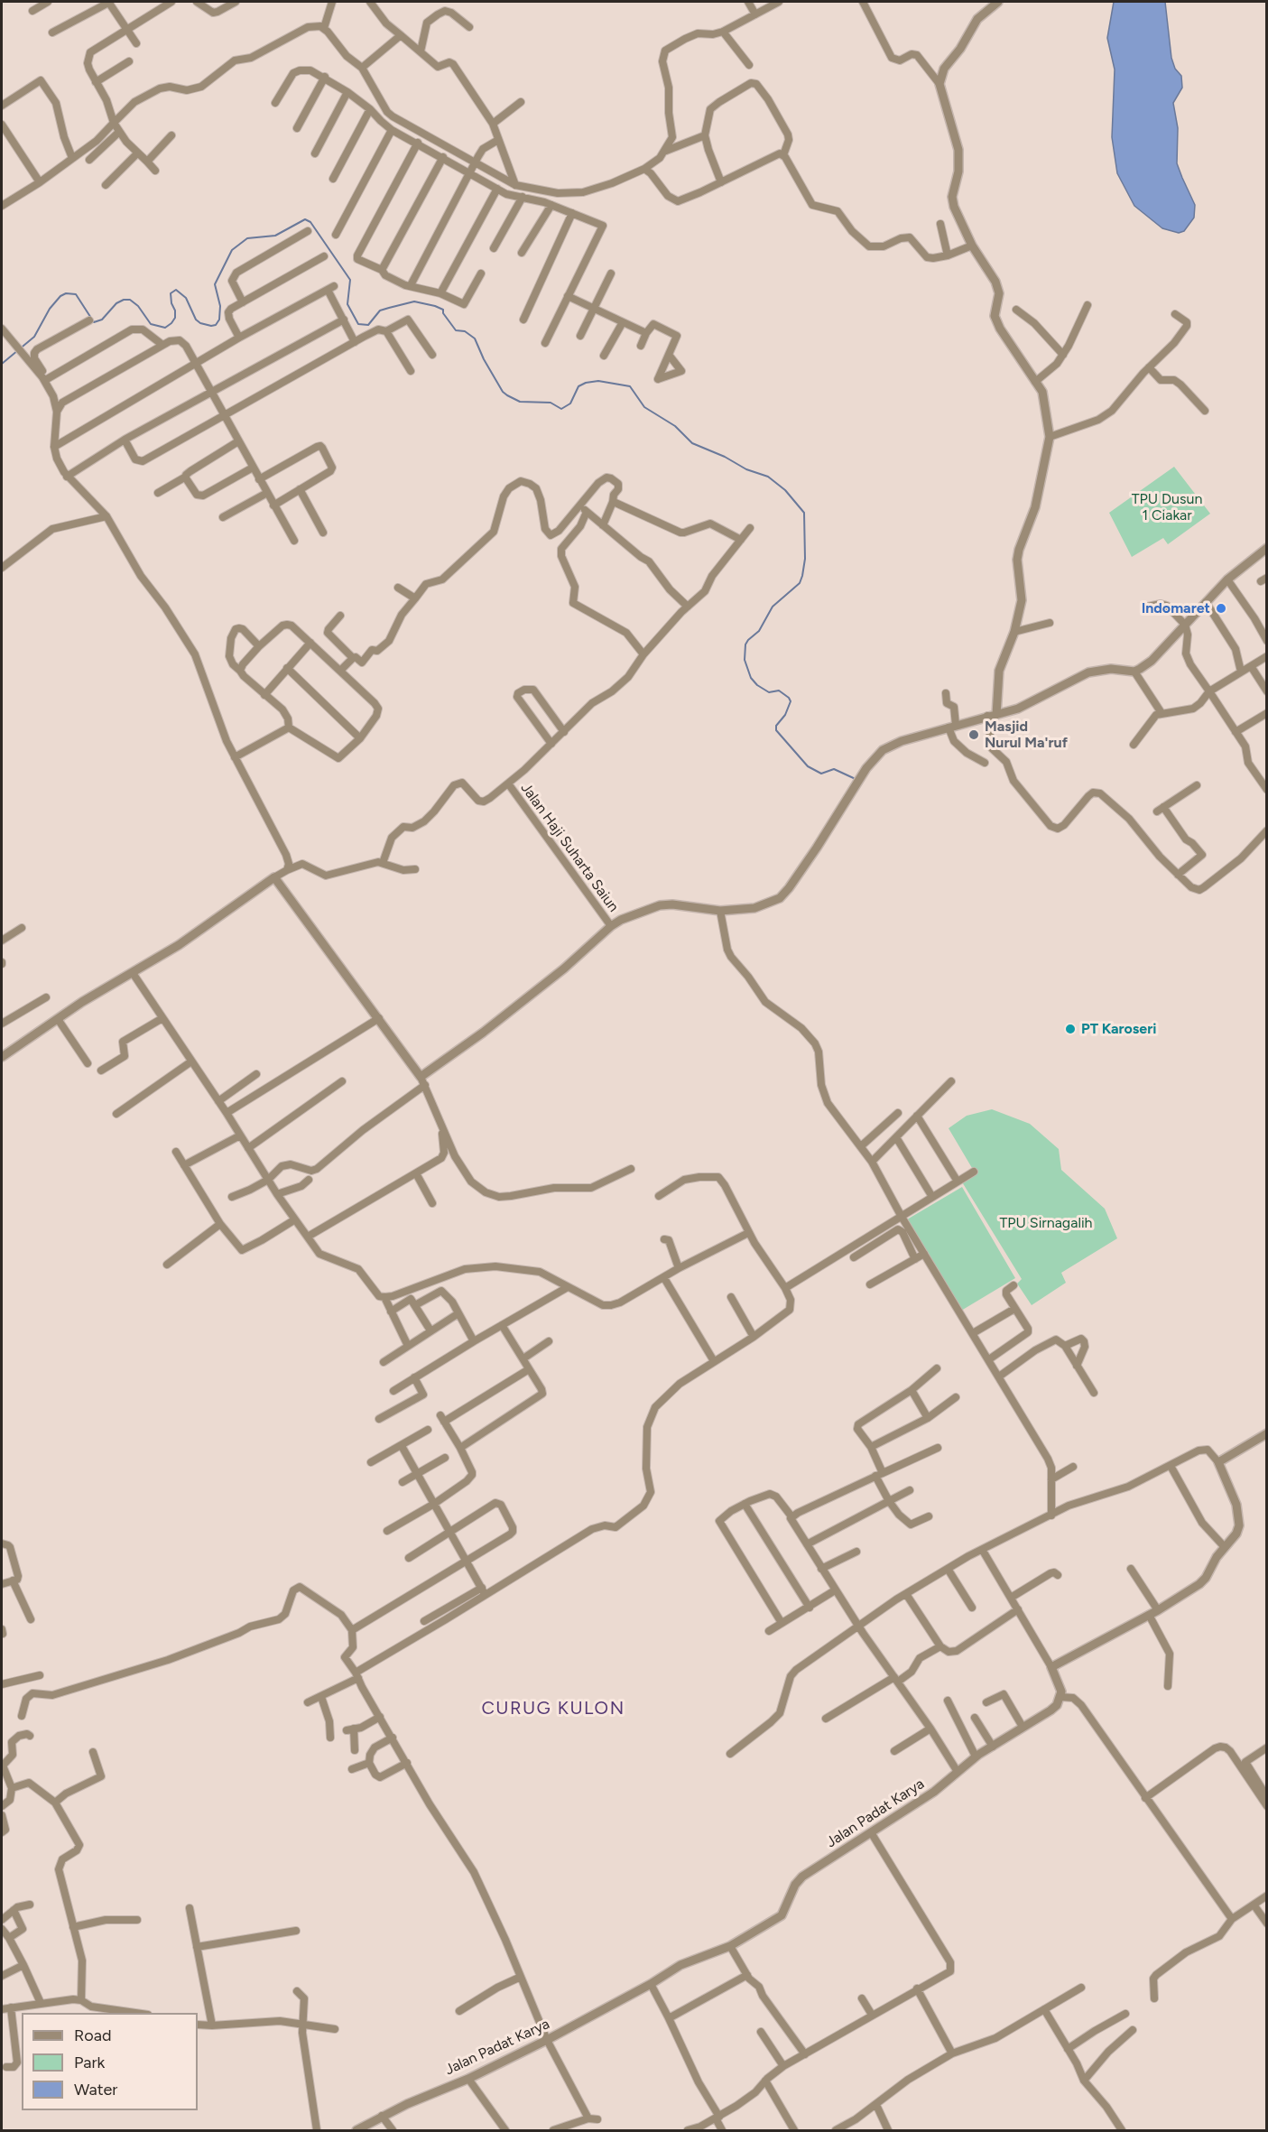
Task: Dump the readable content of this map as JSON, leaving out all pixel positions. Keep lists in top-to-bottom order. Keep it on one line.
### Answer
{"streets":{"street":["Jalan Haji Suharta Saiun","Jalan Padat Karya"]},"districts":["CURUG KULON"],"parks":["TPU Dusun 1 Ciakar","TPU Sirnagalih"],"places":["Indomaret","Masjid Nurul Ma'ruf","PT Karoseri"],"legend":["Road","Park","Water"]}
